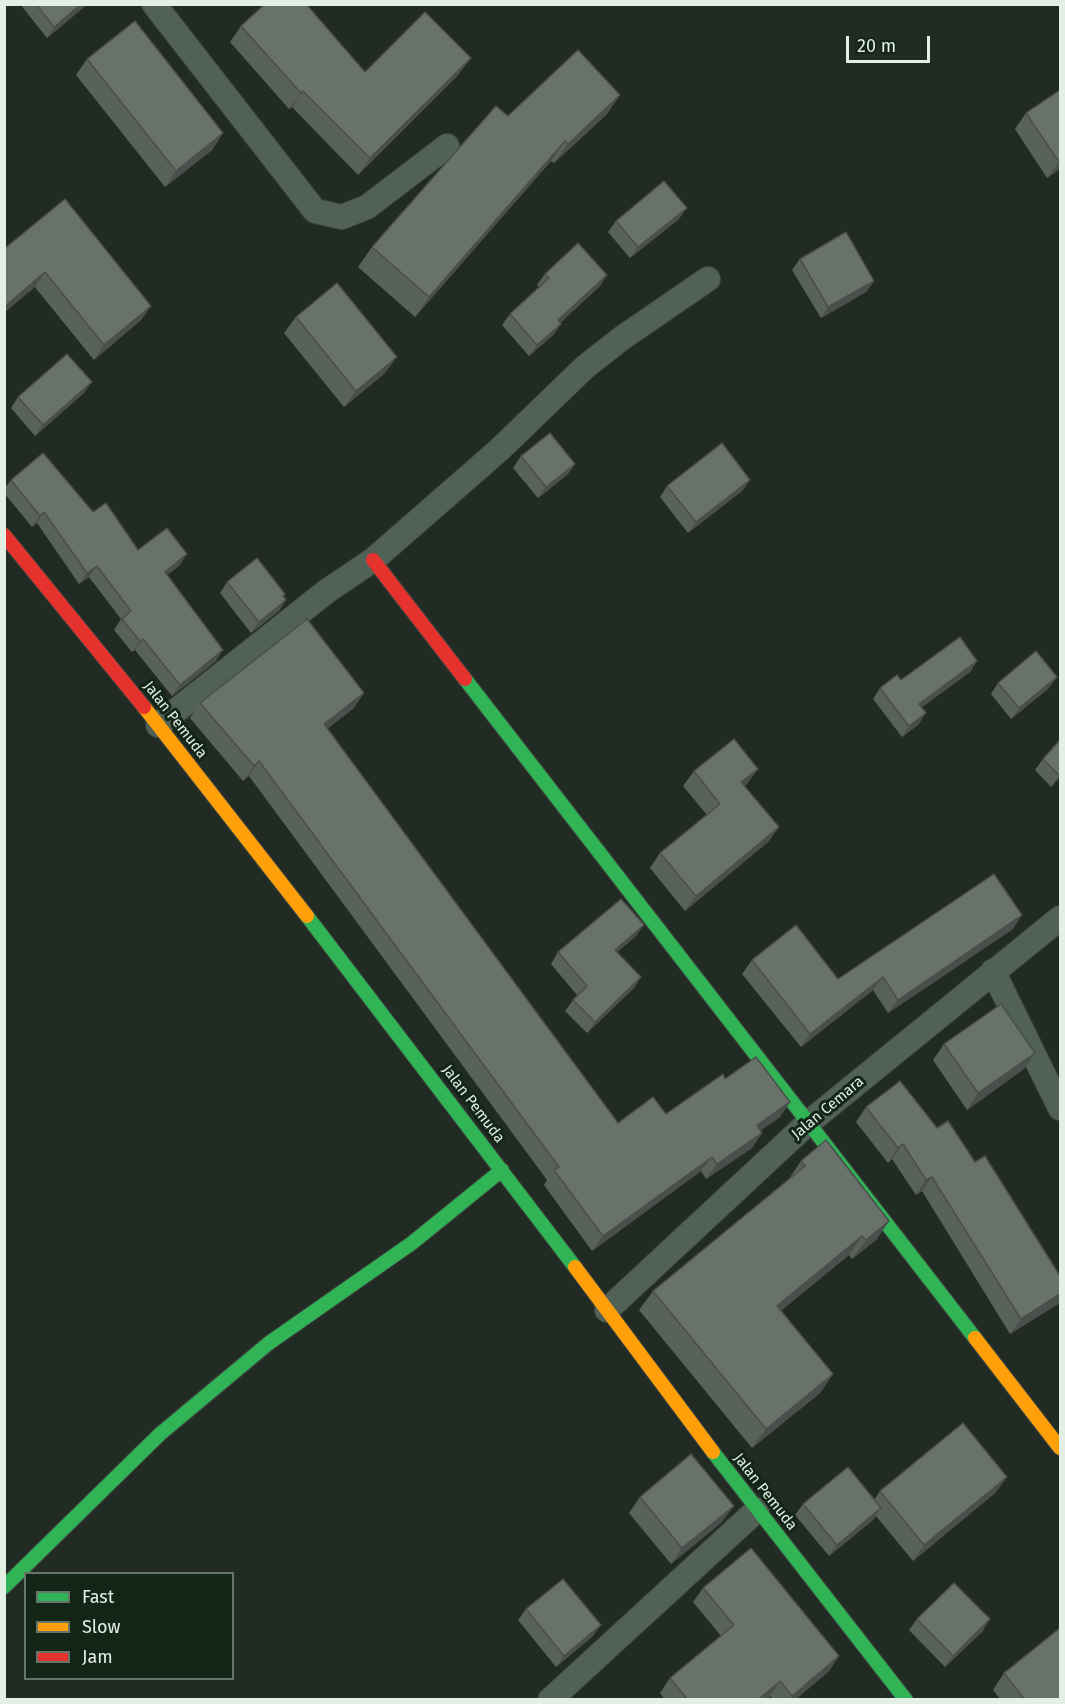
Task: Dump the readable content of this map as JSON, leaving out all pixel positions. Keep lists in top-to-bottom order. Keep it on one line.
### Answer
{"streets":{"street":["Jalan Pemuda","Jalan Cemara"]},"crossings":[["Jalan Pemuda","Jalan Cemara"]],"legend":["Fast","Slow","Jam"],"scale_bar":"20 m"}
